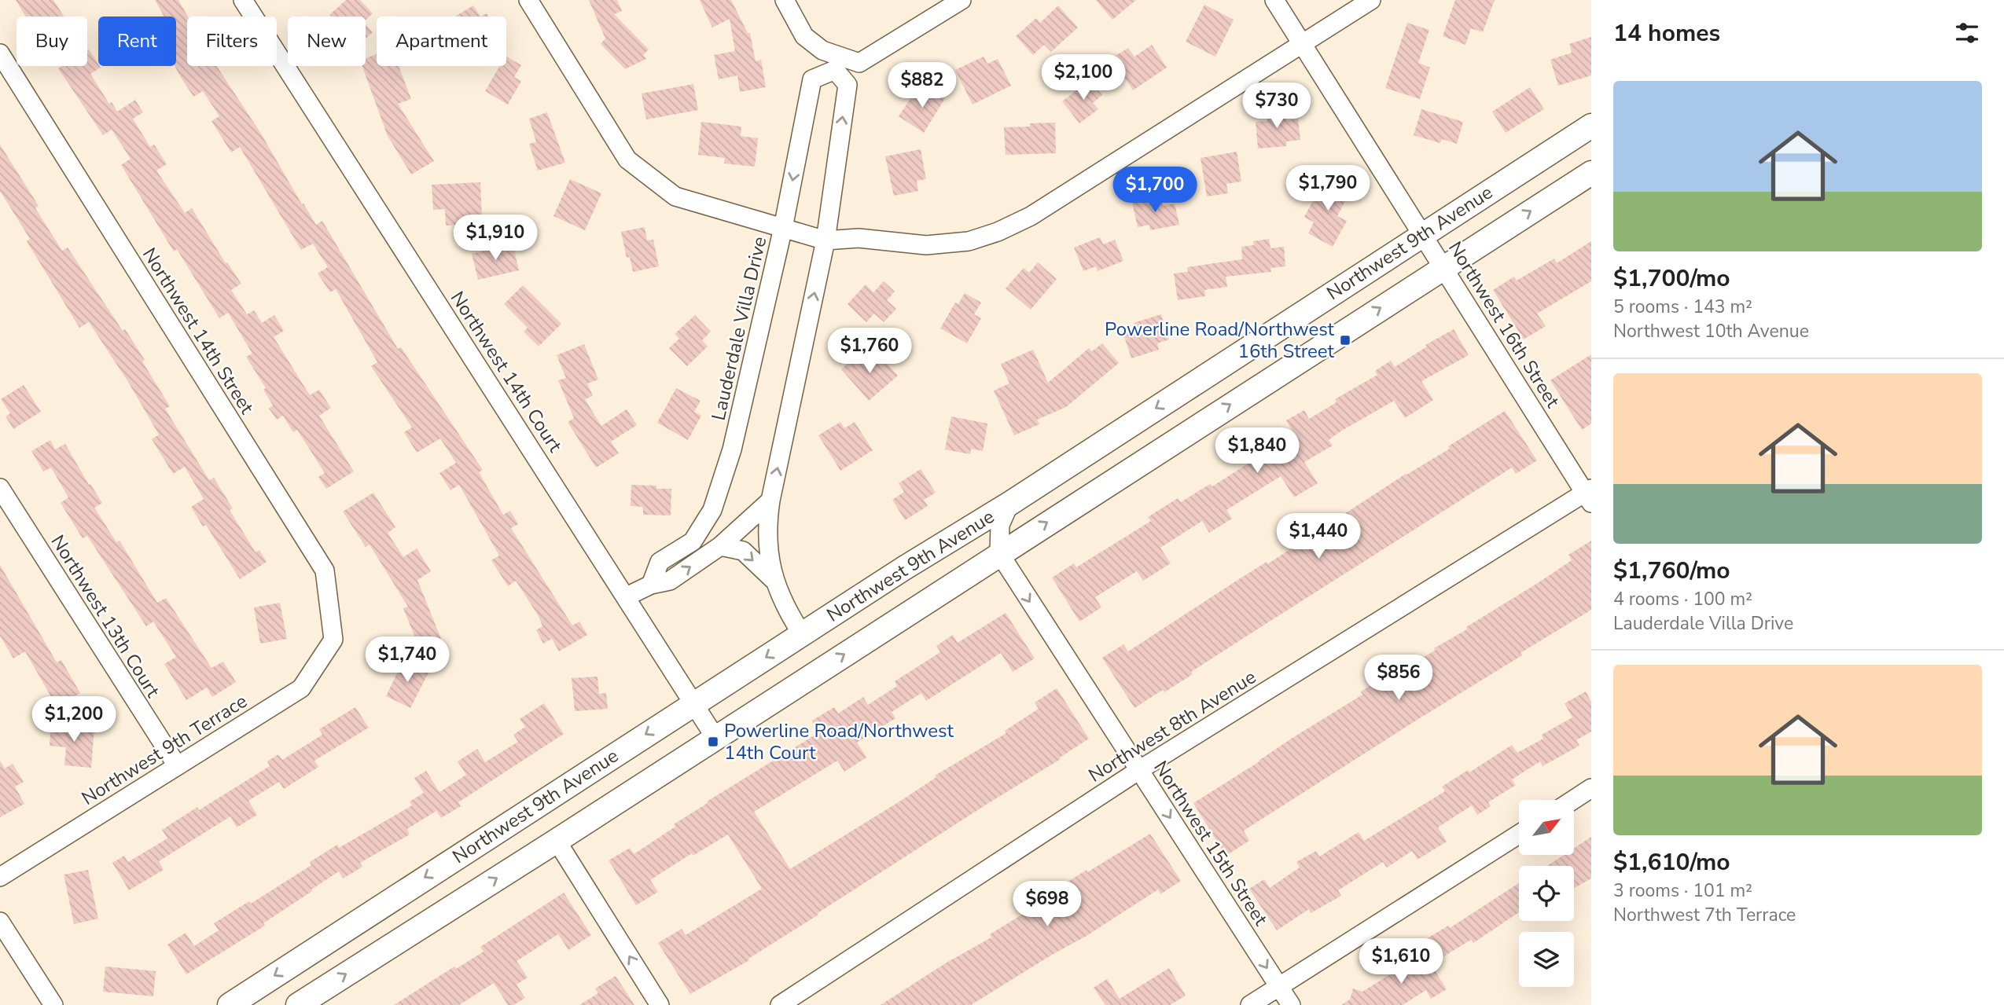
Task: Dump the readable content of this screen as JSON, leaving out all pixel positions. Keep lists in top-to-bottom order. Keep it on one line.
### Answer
{"streets":{"main road":["Northwest 9th Avenue"],"street":["Northwest 16th Street","Lauderdale Villa Drive","Northwest 14th Street","Northwest 14th Court","Northwest 13th Court","Northwest 8th Avenue","Northwest 9th Terrace","Northwest 15th Street"]},"crossings":[["Northwest 9th Avenue","Northwest 16th Street"],["Northwest 9th Avenue","Northwest 14th Court"],["Northwest 9th Avenue","Northwest 15th Street"],["Northwest 16th Street","Northwest 8th Avenue"],["Northwest 14th Street","Northwest 9th Terrace"],["Northwest 13th Court","Northwest 9th Terrace"],["Northwest 8th Avenue","Northwest 15th Street"]],"one_way":["Northwest 15th Street"],"places":{"transit":["Powerline Road/Northwest 16th Street","Powerline Road/Northwest 14th Court"]},"north":"top right","page":{"heading":"14 homes","chip":["Buy","Rent","Filters","New","Apartment"],"price":["$2,100","$882","$730","$1,790","$1,700","$1,910","$1,760","$1,840","$1,440","$1,740","$856","$1,200","$698","$1,610"],"list":[{"name":"$1,700/mo","note":"5 rooms · 143 m² · Northwest 10th Avenue"},{"name":"$1,760/mo","note":"4 rooms · 100 m² · Lauderdale Villa Drive"},{"name":"$1,610/mo","note":"3 rooms · 101 m² · Northwest 7th Terrace"}]}}
